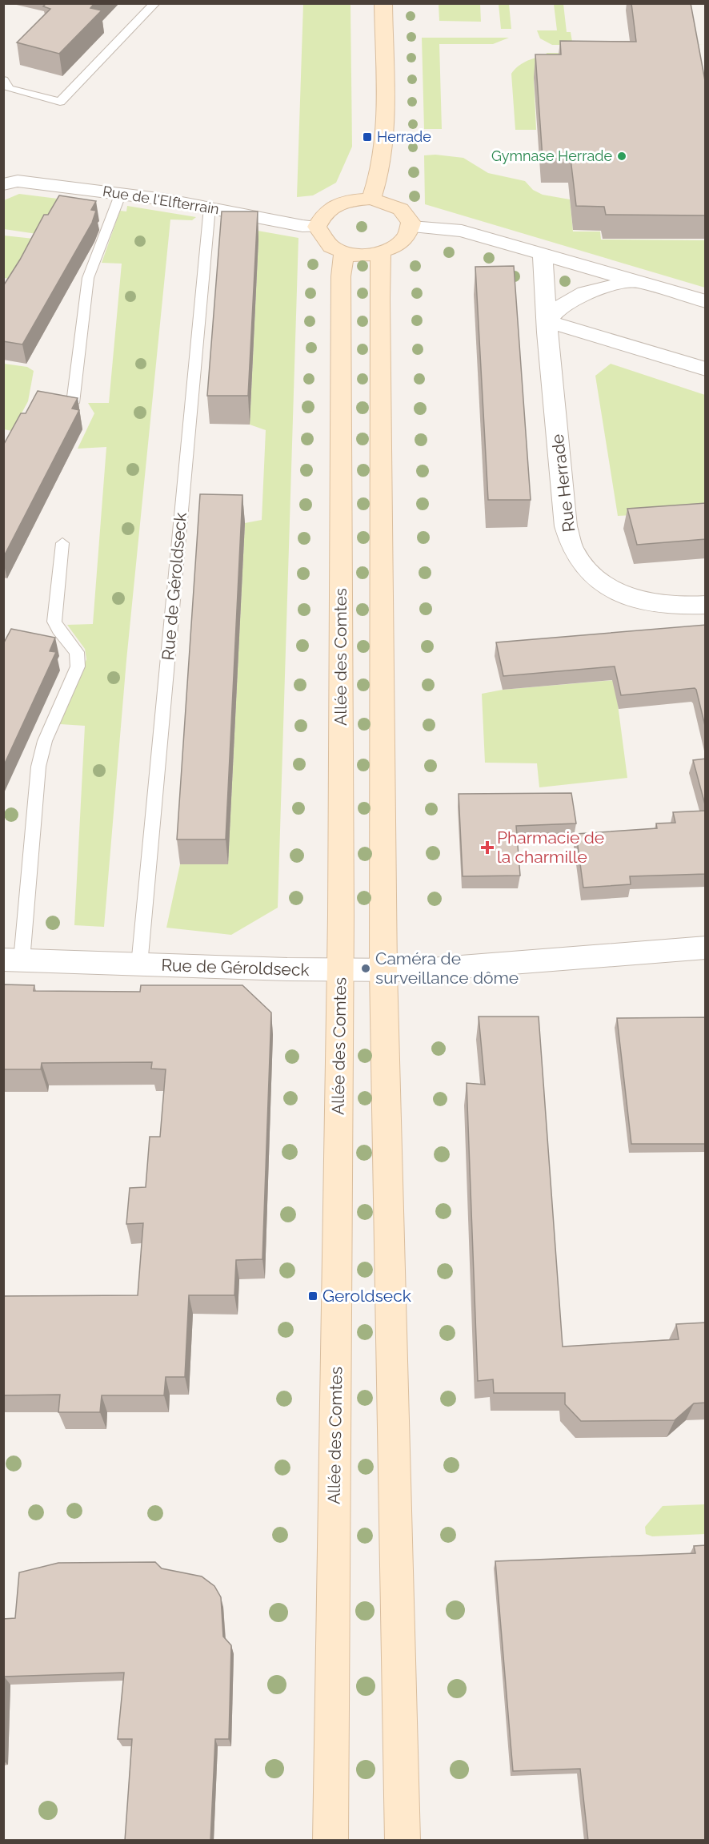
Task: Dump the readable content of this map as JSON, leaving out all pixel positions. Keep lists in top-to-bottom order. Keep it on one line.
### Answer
{"streets":{"street":["Rue de l'Elfterrain","Rue Herrade","Rue de Géroldseck","Allée des Comtes"]},"crossings":[["Rue de l'Elfterrain","Rue de Géroldseck"],["Rue de l'Elfterrain","Allée des Comtes"],["Rue de Géroldseck","Allée des Comtes"]],"places":{"transit":["Herrade","Geroldseck"],"other":["Gymnase Herrade","Caméra de surveillance dôme"],"health":["Pharmacie de la charmille"]}}
